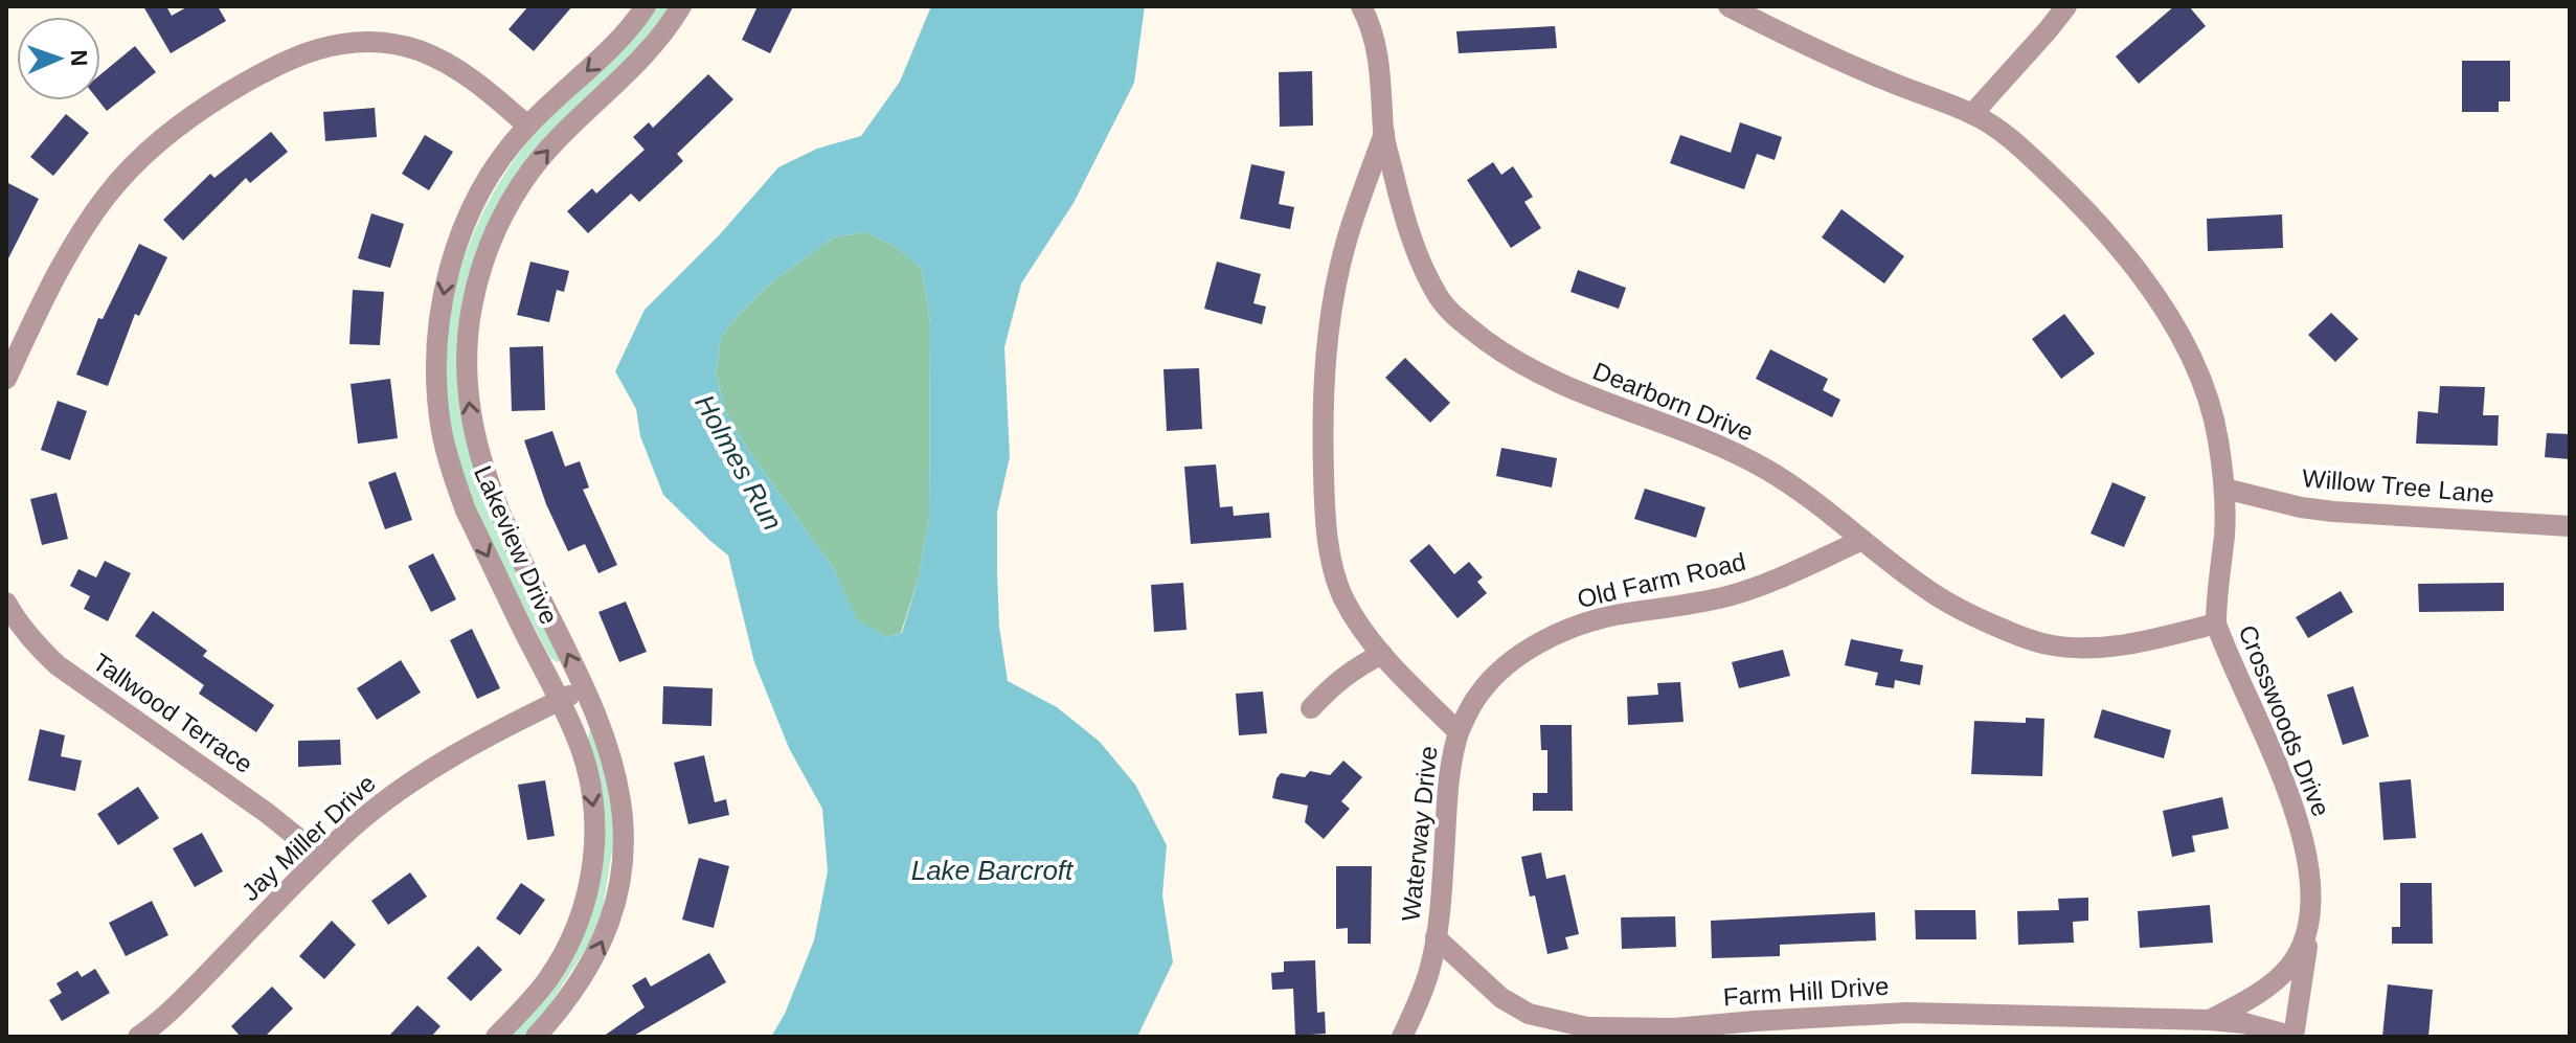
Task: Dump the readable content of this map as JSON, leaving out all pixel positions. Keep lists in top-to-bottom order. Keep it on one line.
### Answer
{"streets":{"street":["Dearborn Drive","Willow Tree Lane","Lakeview Drive","Old Farm Road","Tallwood Terrace","Crosswoods Drive","Waterway Drive","Jay Miller Drive","Farm Hill Drive"]},"crossings":[["Dearborn Drive","Old Farm Road"],["Dearborn Drive","Crosswoods Drive"],["Dearborn Drive","Waterway Drive"],["Willow Tree Lane","Crosswoods Drive"],["Lakeview Drive","Jay Miller Drive"],["Old Farm Road","Waterway Drive"],["Tallwood Terrace","Jay Miller Drive"],["Crosswoods Drive","Farm Hill Drive"],["Waterway Drive","Farm Hill Drive"]],"water":["Holmes Run","Lake Barcroft"],"north":"right"}
